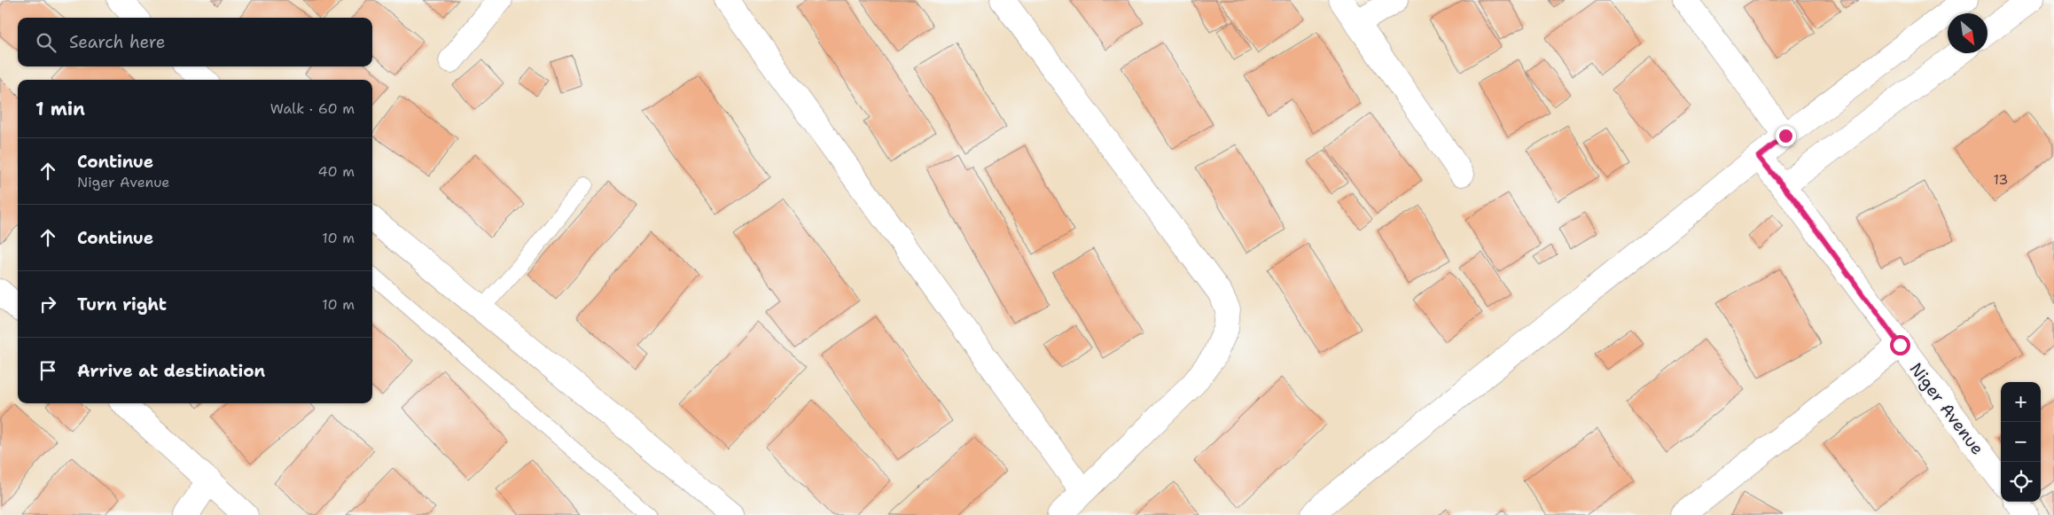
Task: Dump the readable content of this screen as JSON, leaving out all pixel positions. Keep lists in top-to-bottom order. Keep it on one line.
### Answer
{"streets":{"street":["Niger Avenue"]},"house_numbers":["13"],"north":"bottom right","page":{"search":"Search here","heading":["1 min","Walk · 60 m"],"list":[["Continue","Niger Avenue","40 m"],["Continue","10 m"],["Turn right","10 m"],"Arrive at destination"],"map_buttons":["+","−"]}}
